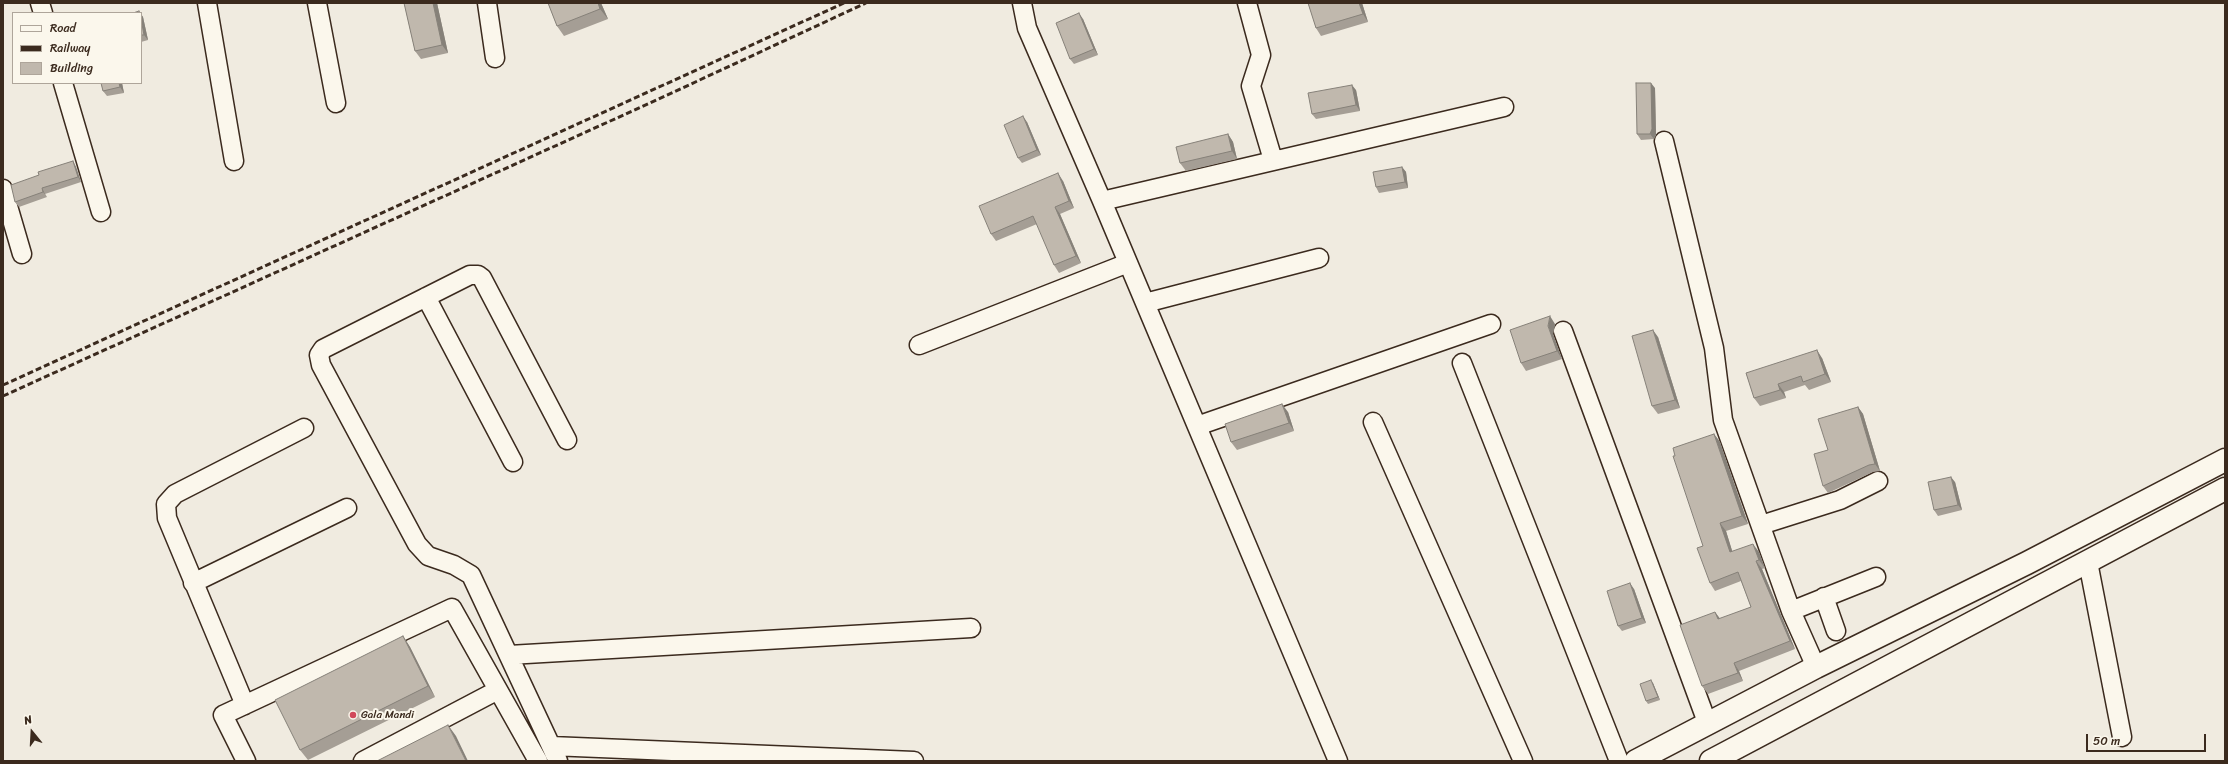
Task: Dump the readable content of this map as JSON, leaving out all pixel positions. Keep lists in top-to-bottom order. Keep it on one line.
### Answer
{"places":["Gala Mandi"],"legend":["Road","Railway","Building"],"scale_bar":"50 m","north":"top"}
